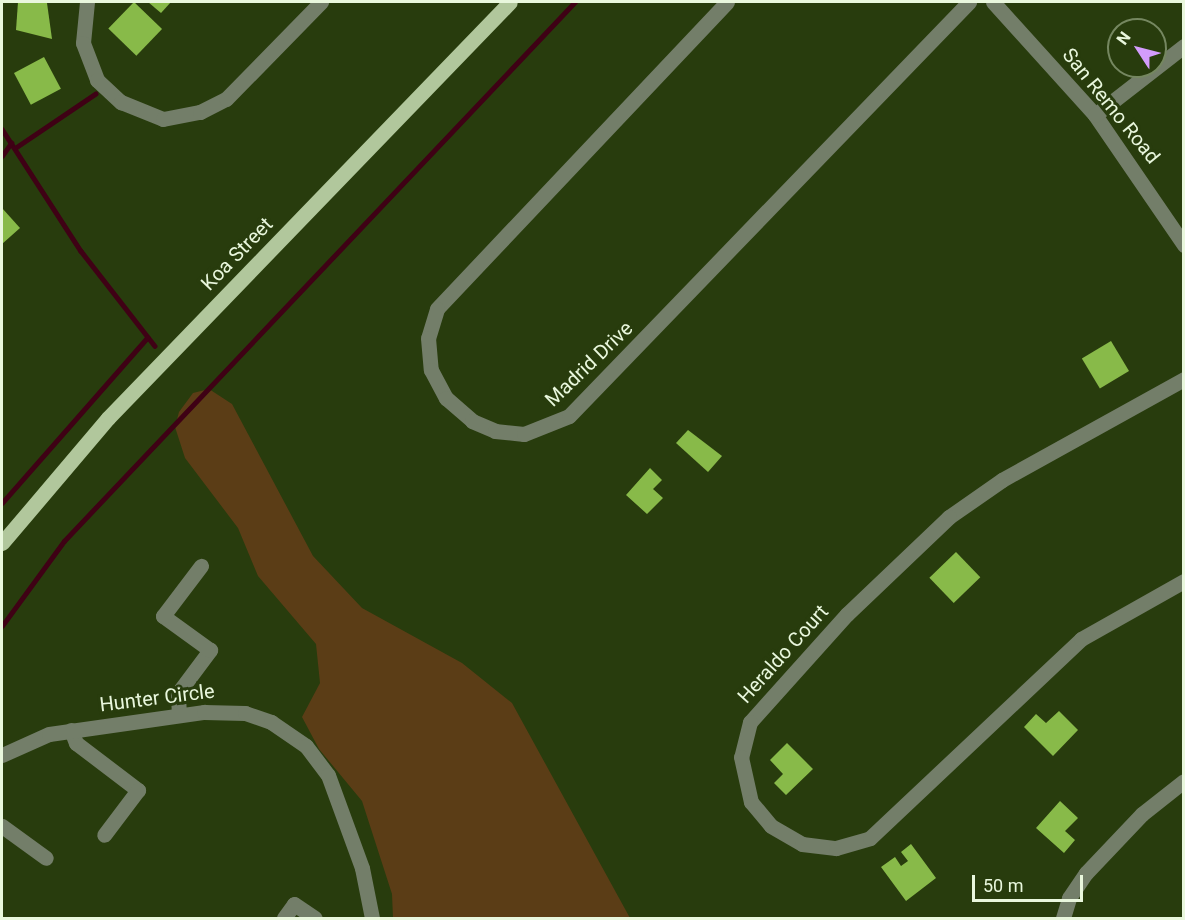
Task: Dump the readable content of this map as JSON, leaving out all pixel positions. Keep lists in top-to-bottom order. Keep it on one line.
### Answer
{"streets":{"main road":["Koa Street"],"street":["San Remo Road","Madrid Drive","Heraldo Court","Hunter Circle"]},"scale_bar":"50 m","north":"top left"}
